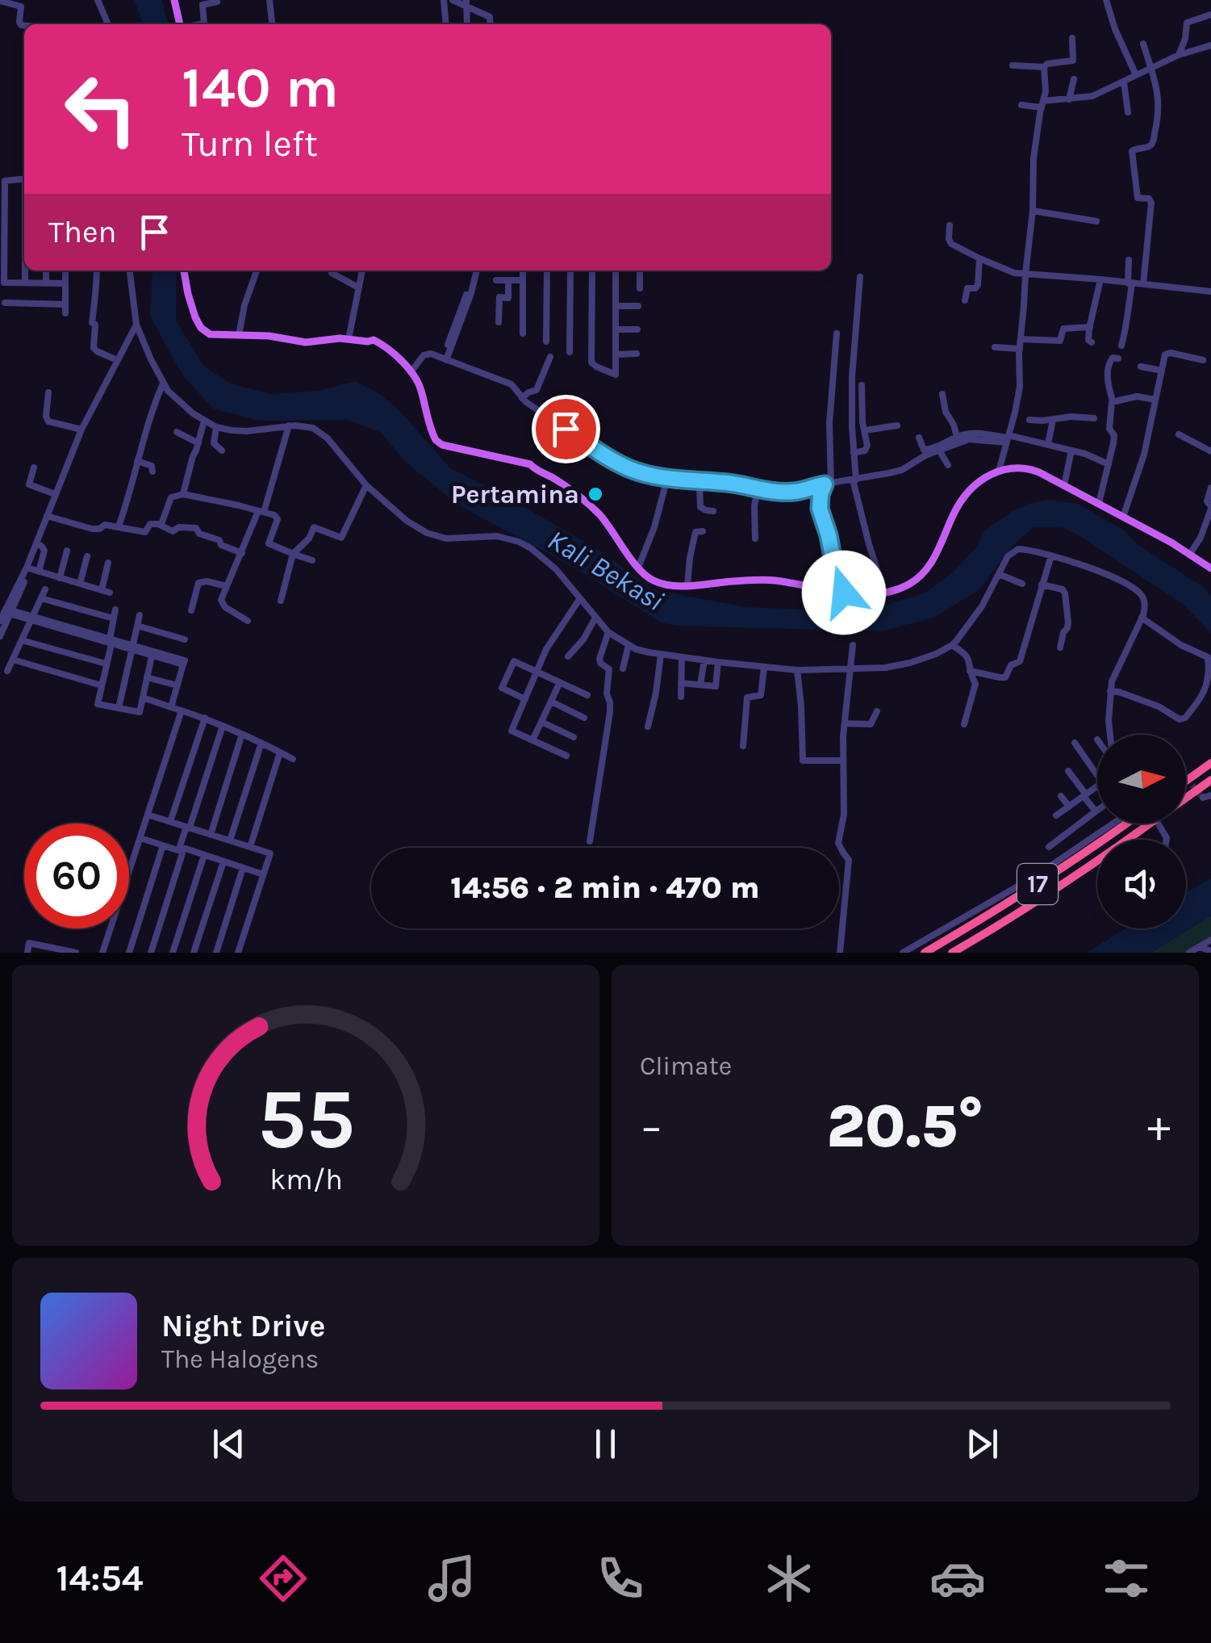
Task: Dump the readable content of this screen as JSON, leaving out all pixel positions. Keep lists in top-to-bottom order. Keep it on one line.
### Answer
{"streets":{"highway":["17"]},"water":["Kali Bekasi"],"places":["Pertamina"],"north":"right","page":{"turn":["140 m","Turn left"],"then":"Then","limit":"60","trip":"14:56 · 2 min · 470 m","tile":"Climate","heat":["−","20.5°","+"],"song":["Night Drive","The Halogens"],"tabs":"14:54","gauge":["55","km/h"]}}
